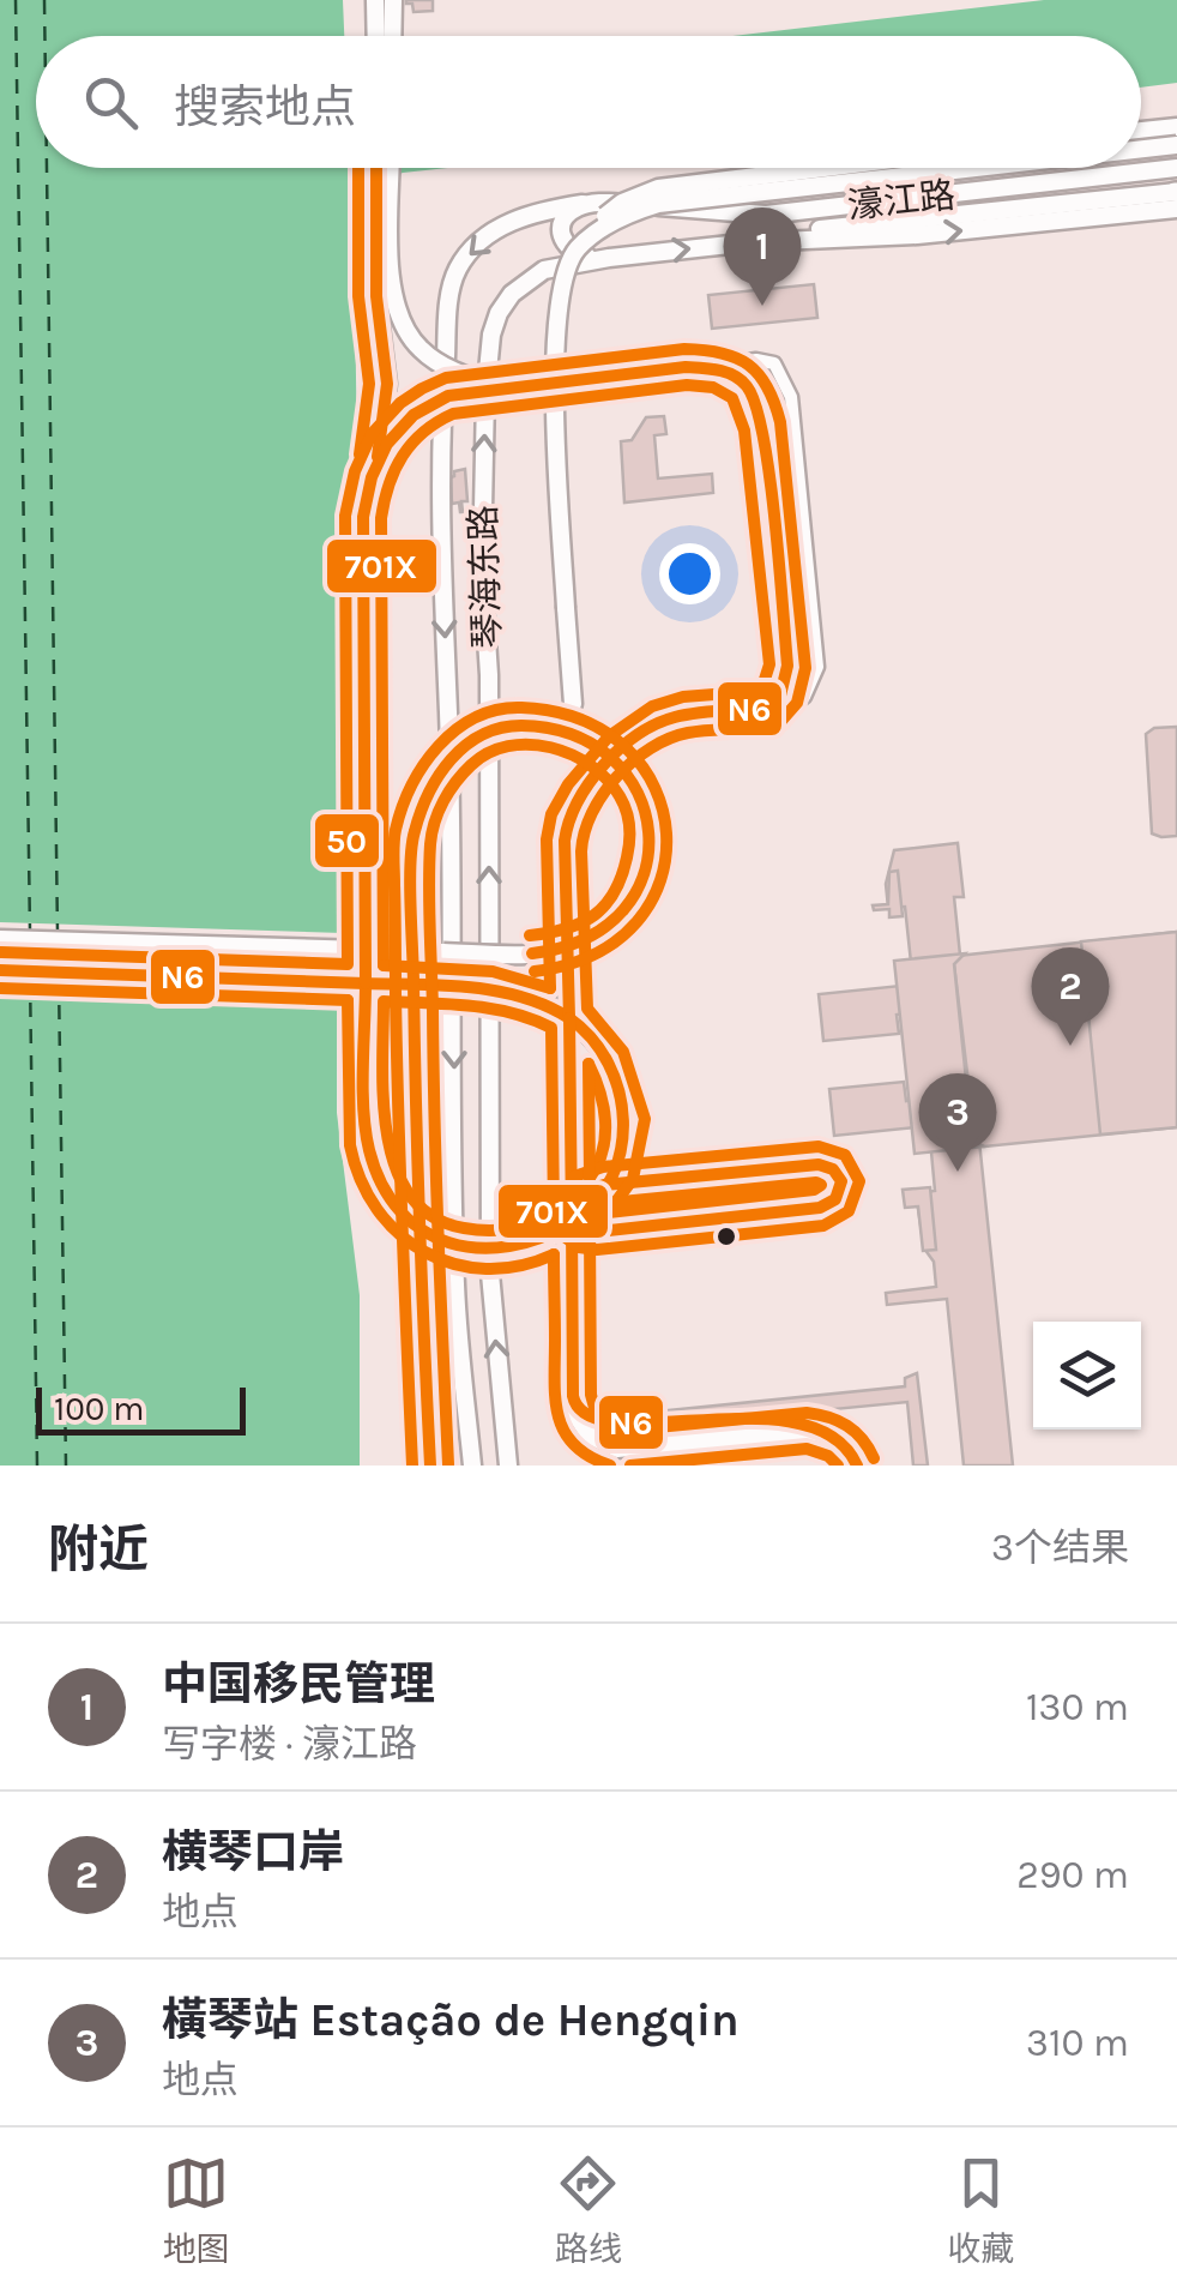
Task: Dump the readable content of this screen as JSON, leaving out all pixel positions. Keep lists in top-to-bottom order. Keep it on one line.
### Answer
{"streets":{"main road":["濠江路","琴海东路"]},"crossings":[["濠江路","琴海东路"]],"lines":["transit line N6","transit line 701X","transit line 50"],"scale_bar":"100 m","page":{"search":"搜索地点","pins":["1","2","3"],"scale":"100 m","heading":["附近","3个结果"],"list":[{"mark":"1","name":"中国移民管理","note":"写字楼 · 濠江路","value":"130 m"},{"mark":"2","name":"横琴口岸","note":"地点","value":"290 m"},{"mark":"3","name":"橫琴站 Estação de Hengqin","note":"地点","value":"310 m"}],"nav":["地图","路线","收藏"]}}
